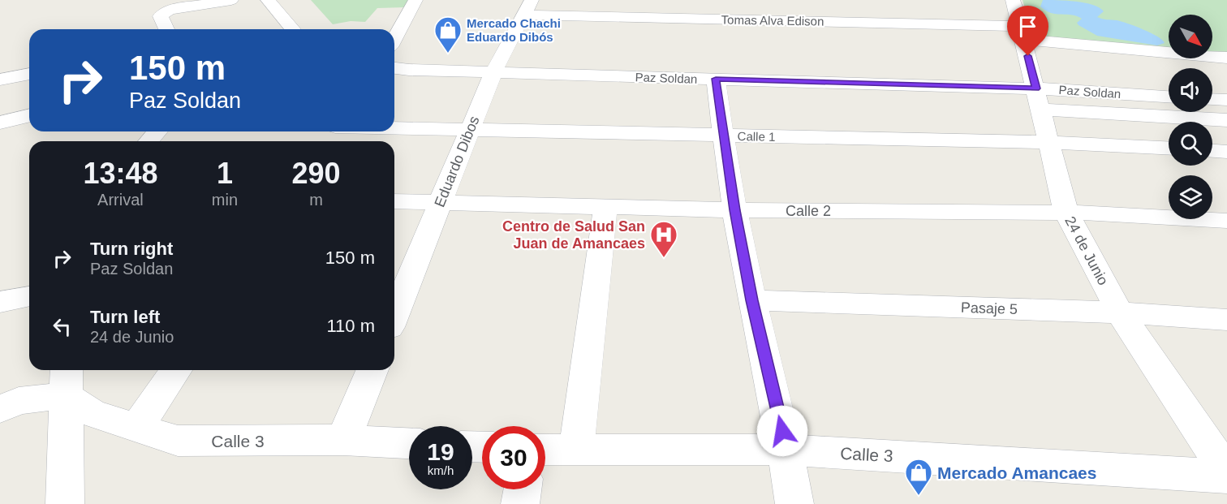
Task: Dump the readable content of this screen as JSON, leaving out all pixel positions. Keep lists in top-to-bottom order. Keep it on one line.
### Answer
{"streets":{"street":["Tomas Alva Edison","Paz Soldan","Calle 1","Eduardo Dibos","Calle 2","24 de Junio","Pasaje 5","Calle 3"]},"crossings":[["Tomas Alva Edison","Eduardo Dibos"],["Tomas Alva Edison","24 de Junio"],["Paz Soldan","Eduardo Dibos"],["Paz Soldan","24 de Junio"],["Calle 1","Eduardo Dibos"],["Calle 1","24 de Junio"],["Eduardo Dibos","Calle 2"],["Calle 2","24 de Junio"],["24 de Junio","Pasaje 5"],["24 de Junio","Calle 3"]],"places":{"shop":["Mercado Chachi Eduardo Dibós","Mercado Amancaes"],"hospital":["Centro de Salud San Juan de Amancaes"]},"north":"bottom right","page":{"turn":["150 m","Paz Soldan"],"eta":["13:48","Arrival","1","min","290","m"],"list":[{"name":"Turn right","note":"Paz Soldan","value":"150 m"},{"name":"Turn left","note":"24 de Junio","value":"110 m"}],"speed":"19 km/h","limit":"30"}}
